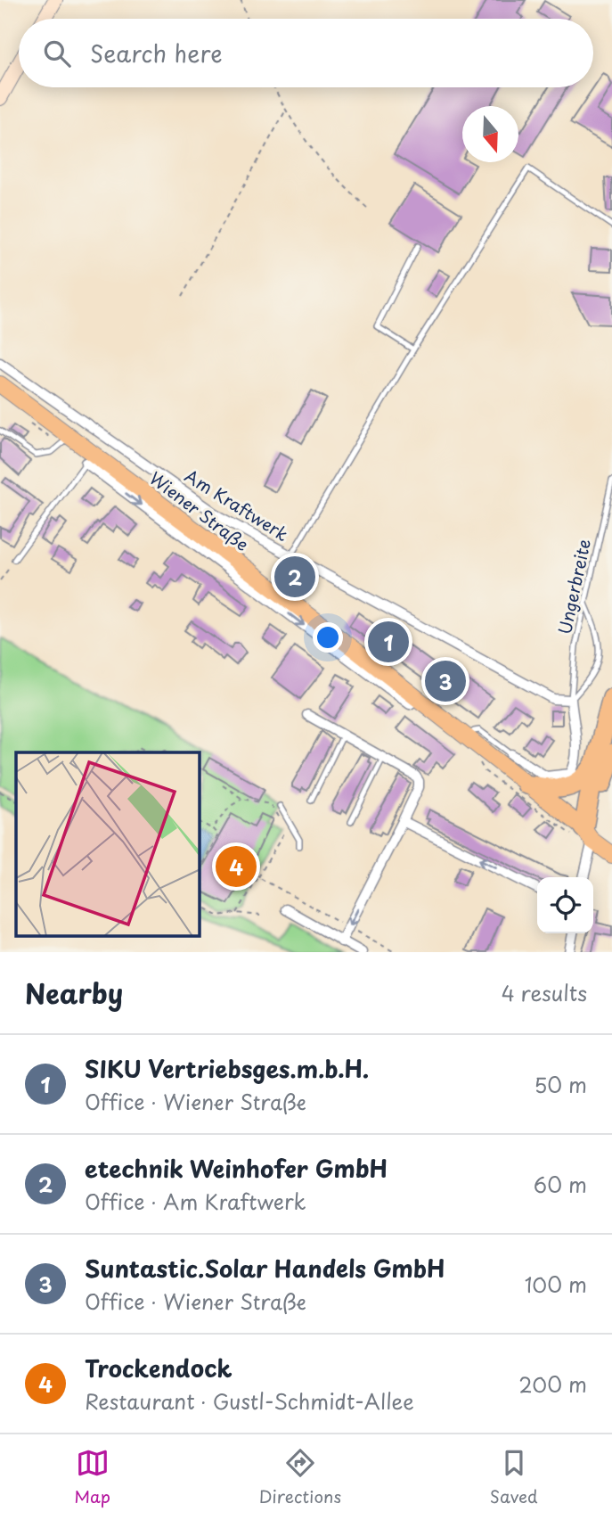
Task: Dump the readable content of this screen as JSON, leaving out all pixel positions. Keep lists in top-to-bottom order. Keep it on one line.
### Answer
{"streets":{"main road":["Wiener Straße"],"street":["Am Kraftwerk"],"lane":["Ungerbreite"]},"crossings":[["Am Kraftwerk","Ungerbreite"]],"north":"bottom","page":{"search":"Search here","pins":["2","1","3","4"],"heading":["Nearby","4 results"],"list":[{"mark":"1","name":"SIKU Vertriebsges.m.b.H.","note":"Office · Wiener Straße","value":"50 m"},{"mark":"2","name":"etechnik Weinhofer GmbH","note":"Office · Am Kraftwerk","value":"60 m"},{"mark":"3","name":"Suntastic.Solar Handels GmbH","note":"Office · Wiener Straße","value":"100 m"},{"mark":"4","name":"Trockendock","note":"Restaurant · Gustl-Schmidt-Allee","value":"200 m"}],"nav":["Map","Directions","Saved"]}}
